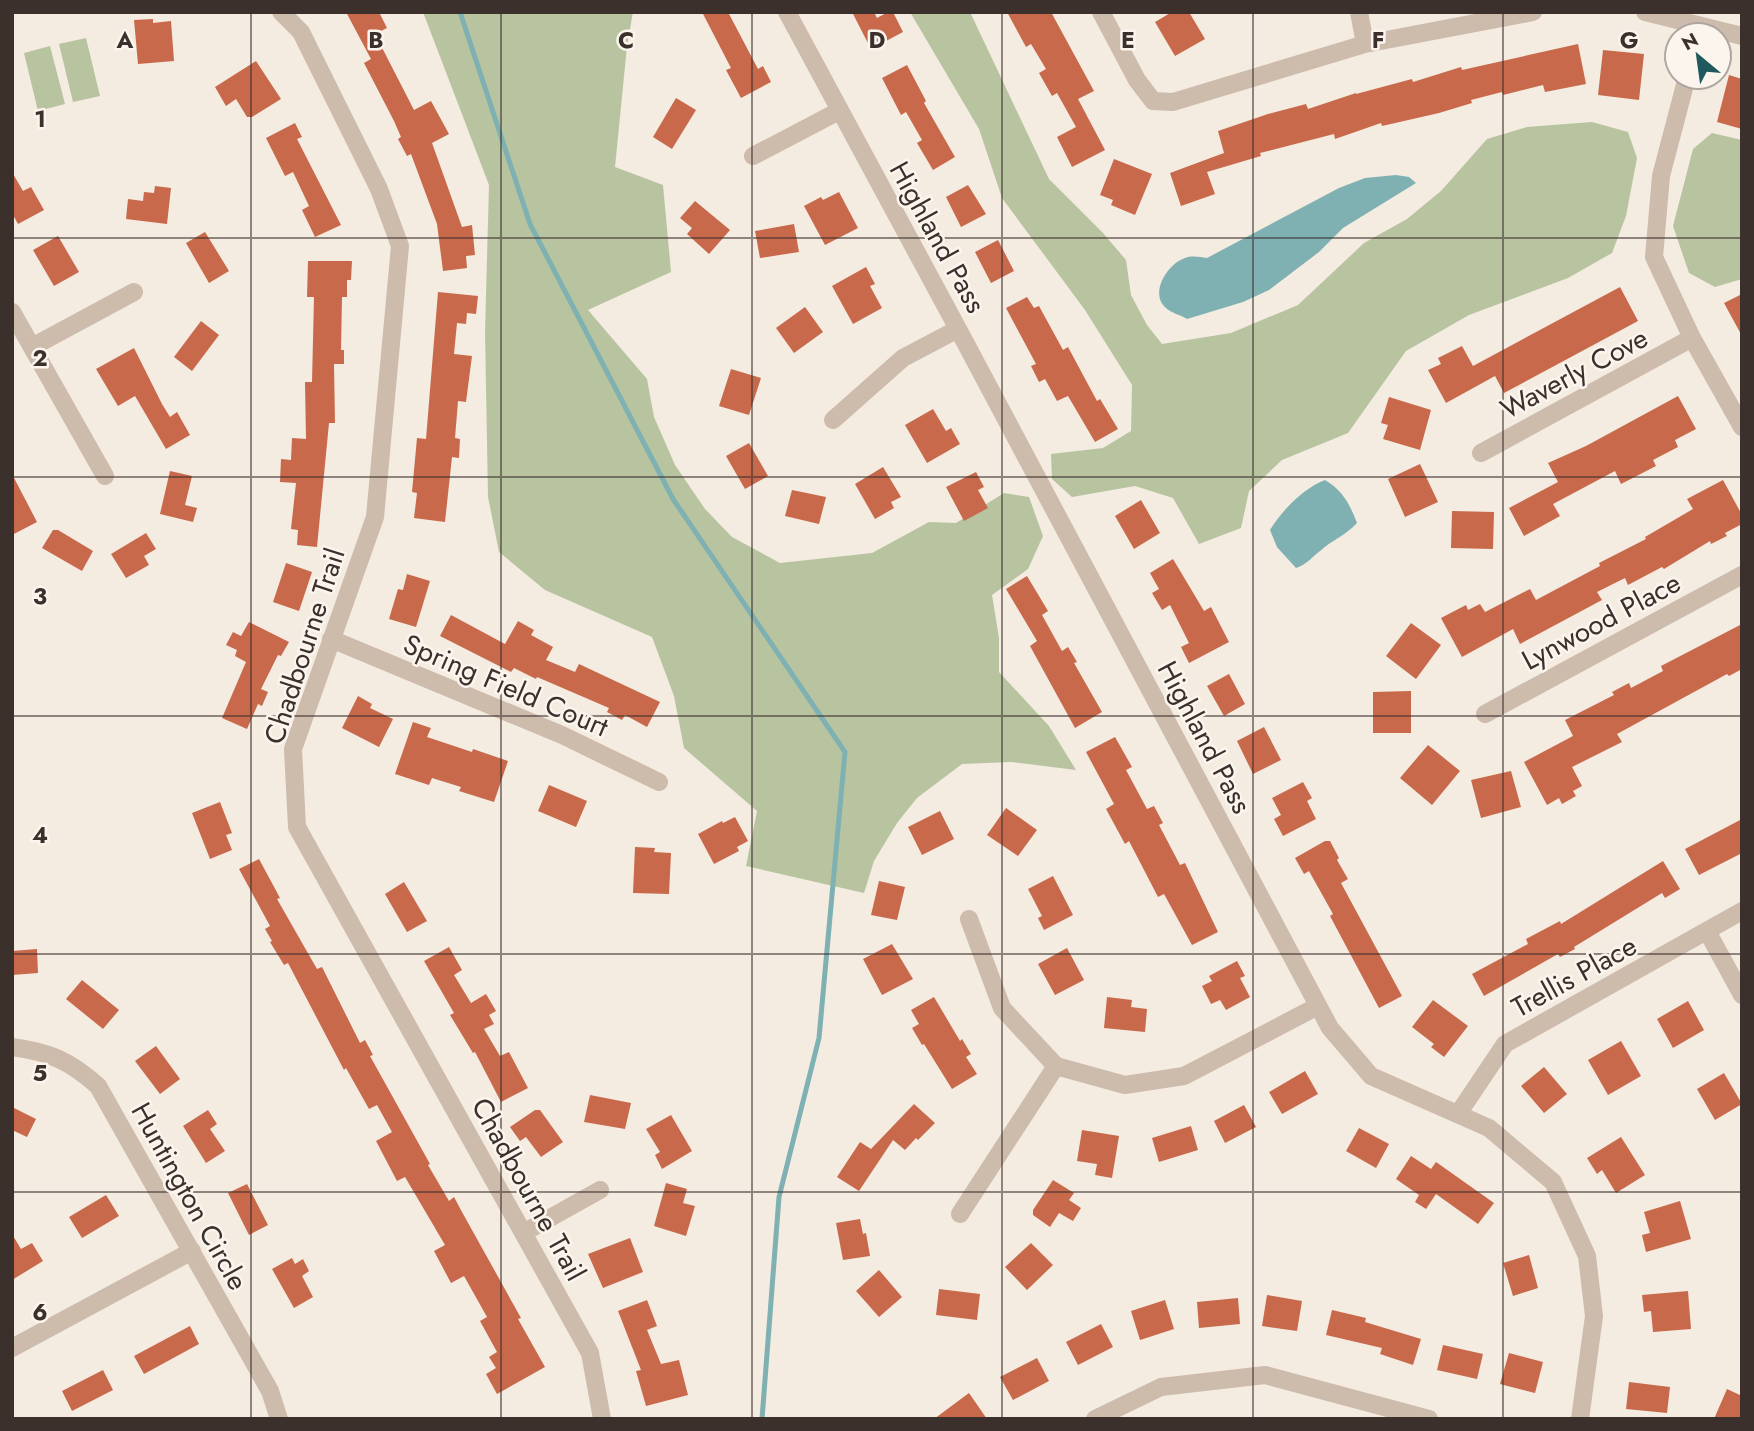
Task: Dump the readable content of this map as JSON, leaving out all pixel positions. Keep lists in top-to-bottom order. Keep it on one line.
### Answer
{"streets":{"street":["Highland Pass","Waverly Cove","Lynwood Place","Chadbourne Trail","Spring Field Court","Trellis Place","Huntington Circle"]},"crossings":[["Highland Pass","Trellis Place"],["Chadbourne Trail","Spring Field Court"]],"north":"top left","grid":{"columns":["A","B","C","D","E","F","G"],"rows":["1","2","3","4","5","6"]}}
